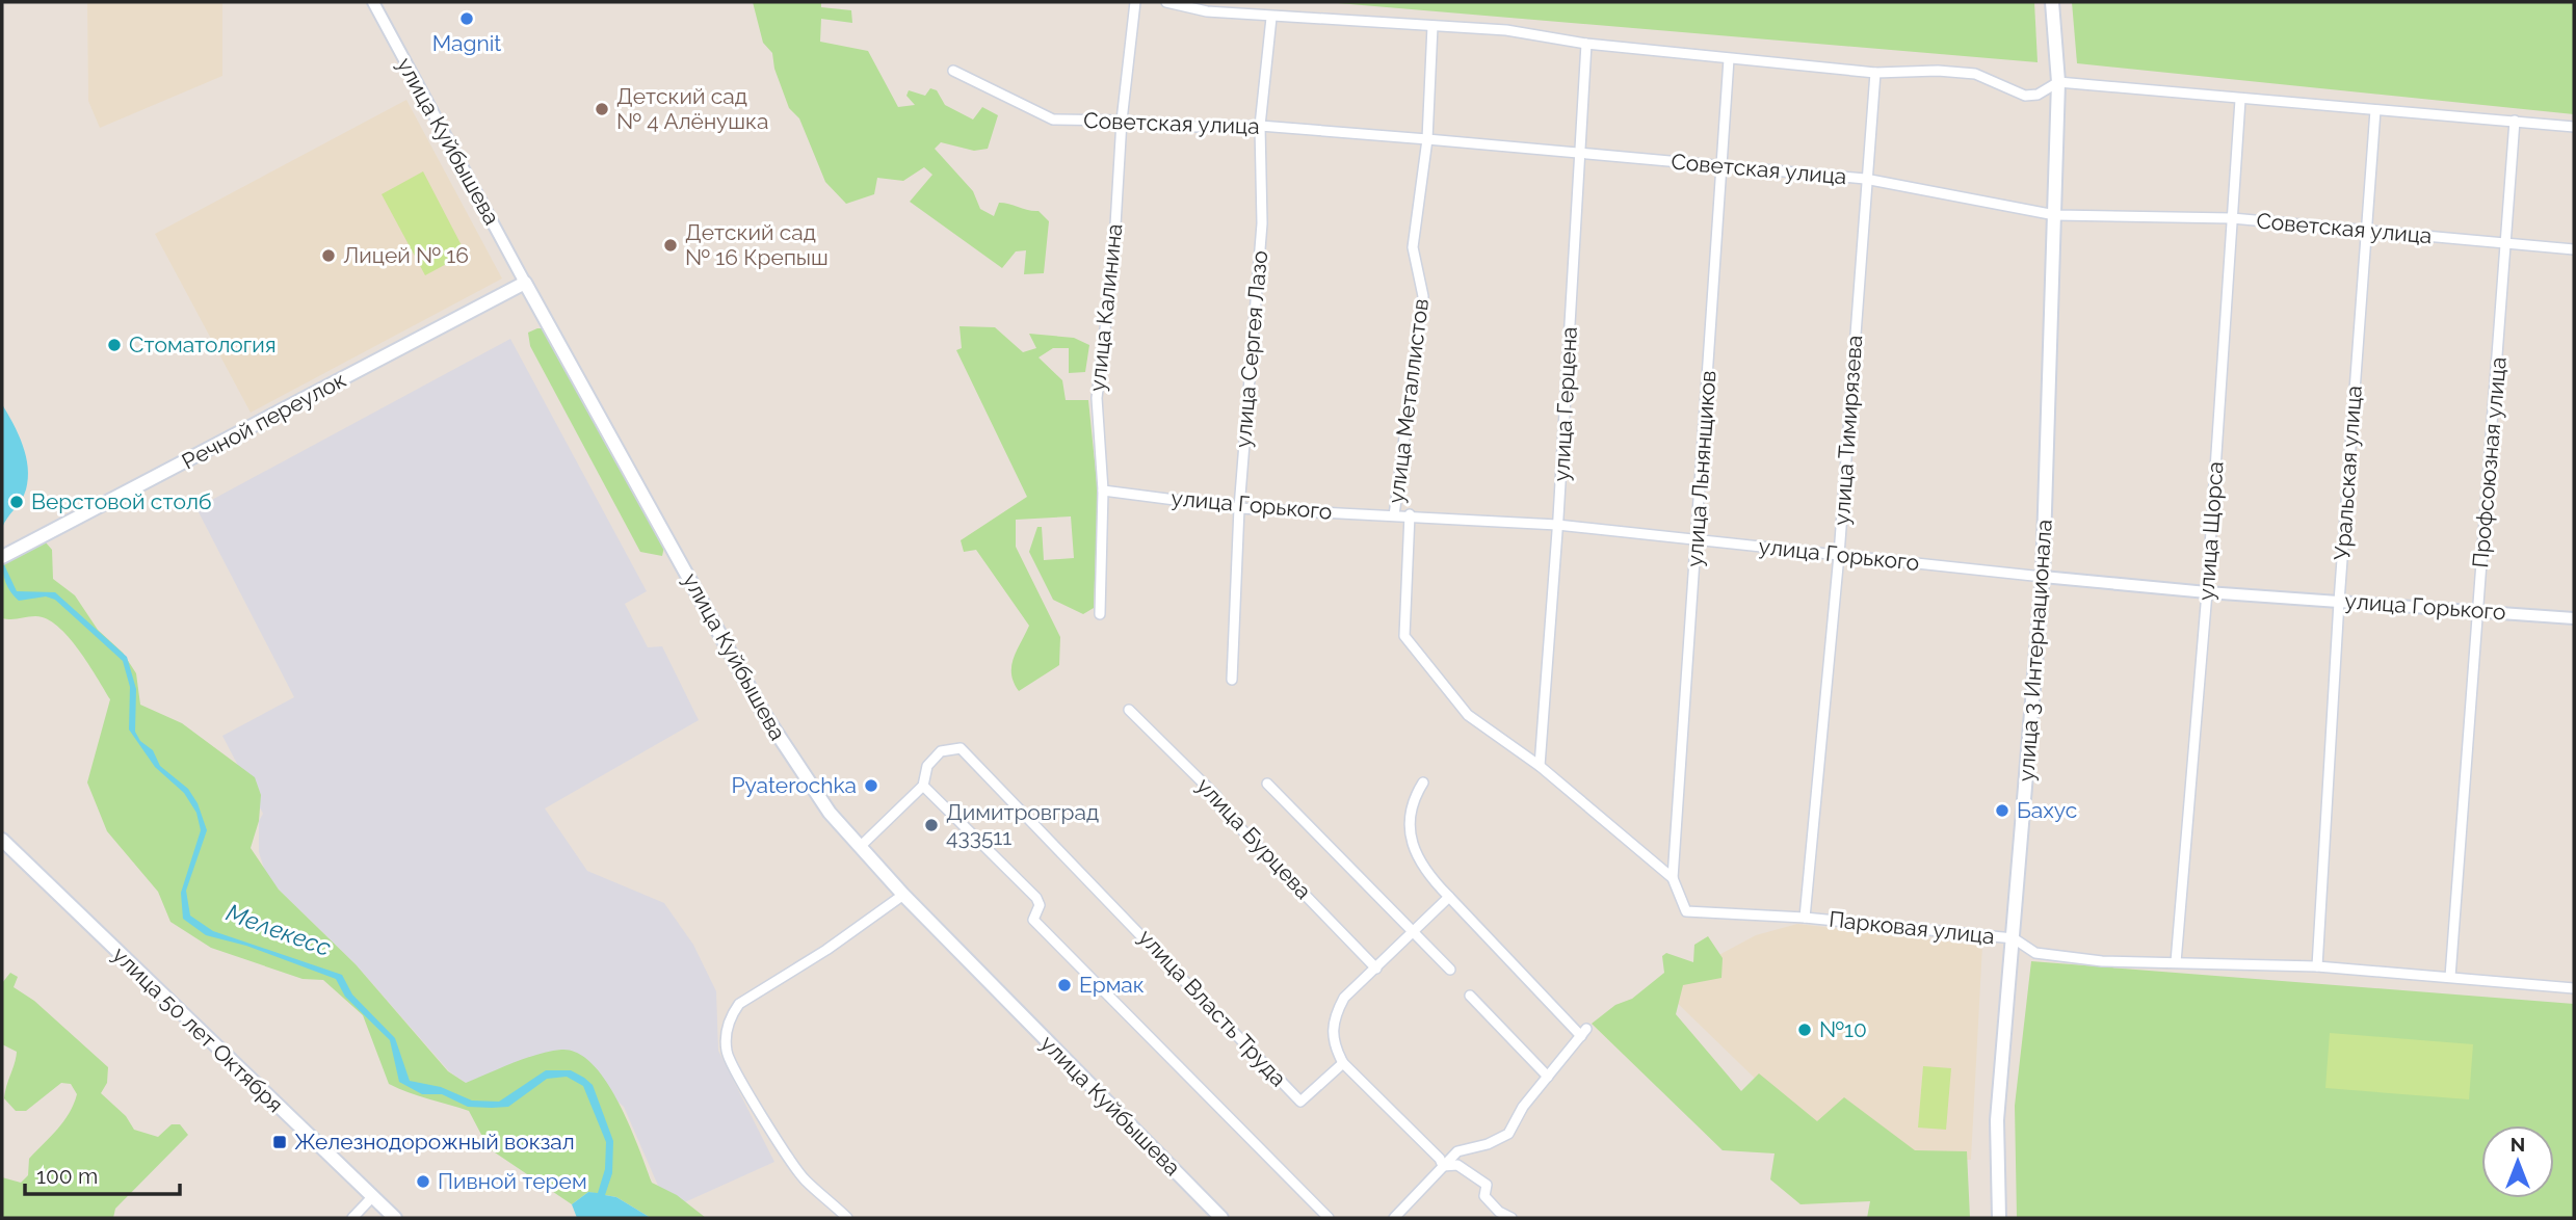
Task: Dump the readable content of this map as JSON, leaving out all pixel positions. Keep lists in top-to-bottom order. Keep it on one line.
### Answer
{"streets":{"main road":["улица Куйбышева","Речной переулок","улица 3 Интернационала","улица 50 лет Октября"],"street":["Советская улица","улица Калинина","улица Сергея Лазо","улица Металлистов","улица Герцена","улица Тимирязева","Профсоюзная улица","улица Льнянщиков","Уральская улица","улица Горького","улица Щорса","улица Бурцева","Парковая улица","улица Власть Труда"]},"crossings":[["Советская улица","улица Калинина"],["Советская улица","улица Сергея Лазо"],["Советская улица","улица Металлистов"],["Советская улица","улица Герцена"],["Советская улица","улица Тимирязева"],["Советская улица","Профсоюзная улица"],["Советская улица","улица Льнянщиков"],["Советская улица","Уральская улица"],["Советская улица","улица Щорса"],["Советская улица","улица 3 Интернационала"],["улица Куйбышева","Речной переулок"],["улица Калинина","улица Горького"],["улица Сергея Лазо","улица Горького"],["улица Металлистов","улица Горького"],["улица Герцена","улица Горького"],["улица Герцена","Парковая улица"],["улица Тимирязева","улица Горького"],["улица Тимирязева","Парковая улица"],["Профсоюзная улица","улица Горького"],["Профсоюзная улица","Парковая улица"],["улица Льнянщиков","улица Горького"],["улица Льнянщиков","Парковая улица"],["Уральская улица","улица Горького"],["Уральская улица","Парковая улица"],["улица Горького","улица Щорса"],["улица Горького","улица 3 Интернационала"],["улица Горького","Парковая улица"],["улица Щорса","Парковая улица"],["улица 3 Интернационала","Парковая улица"]],"water":["Мелекесс"],"places":{"other":["Magnit","Детский сад № 4 Алёнушка","Детский сад № 16 Крепыш","Лицей № 16","Стоматология","Верстовой столб","Pyaterochka","Бахус","Димитровград 433511","Ермак","№10","Пивной терем"],"transit":["Железнодорожный вокзал"]},"scale_bar":"100 m","north":"top"}
